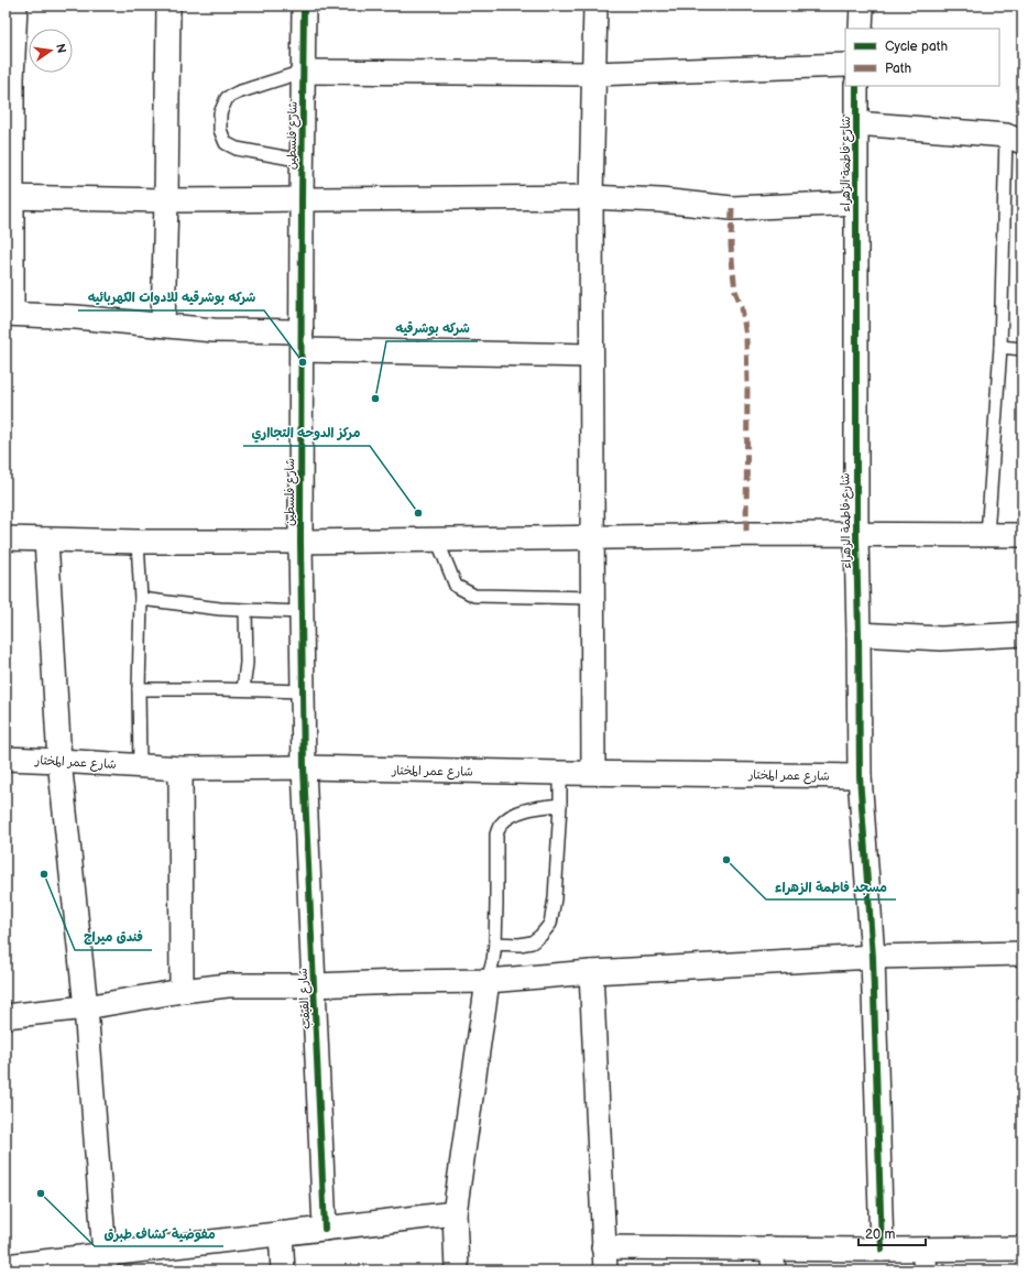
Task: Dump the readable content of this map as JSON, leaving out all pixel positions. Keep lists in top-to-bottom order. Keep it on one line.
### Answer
{"streets":{"street":["شارع فلسطين","شارع فاطمة الزهراء","شارع عمر المختار","شارع القيقب"]},"crossings":[["شارع فلسطين","شارع عمر المختار"],["شارع فلسطين","شارع القيقب"],["شارع فاطمة الزهراء","شارع عمر المختار"],["شارع عمر المختار","شارع القيقب"]],"places":["شركه بوشرقيه للادوات الكهربائيه","شركه بوشرقيه","مركز الدوحه التجااري","مسجد فاطمة الزهراء","فندق ميراج","مفوضية كشاف طبرق"],"legend":["Cycle path","Path"],"scale_bar":"20 m","north":"right"}
